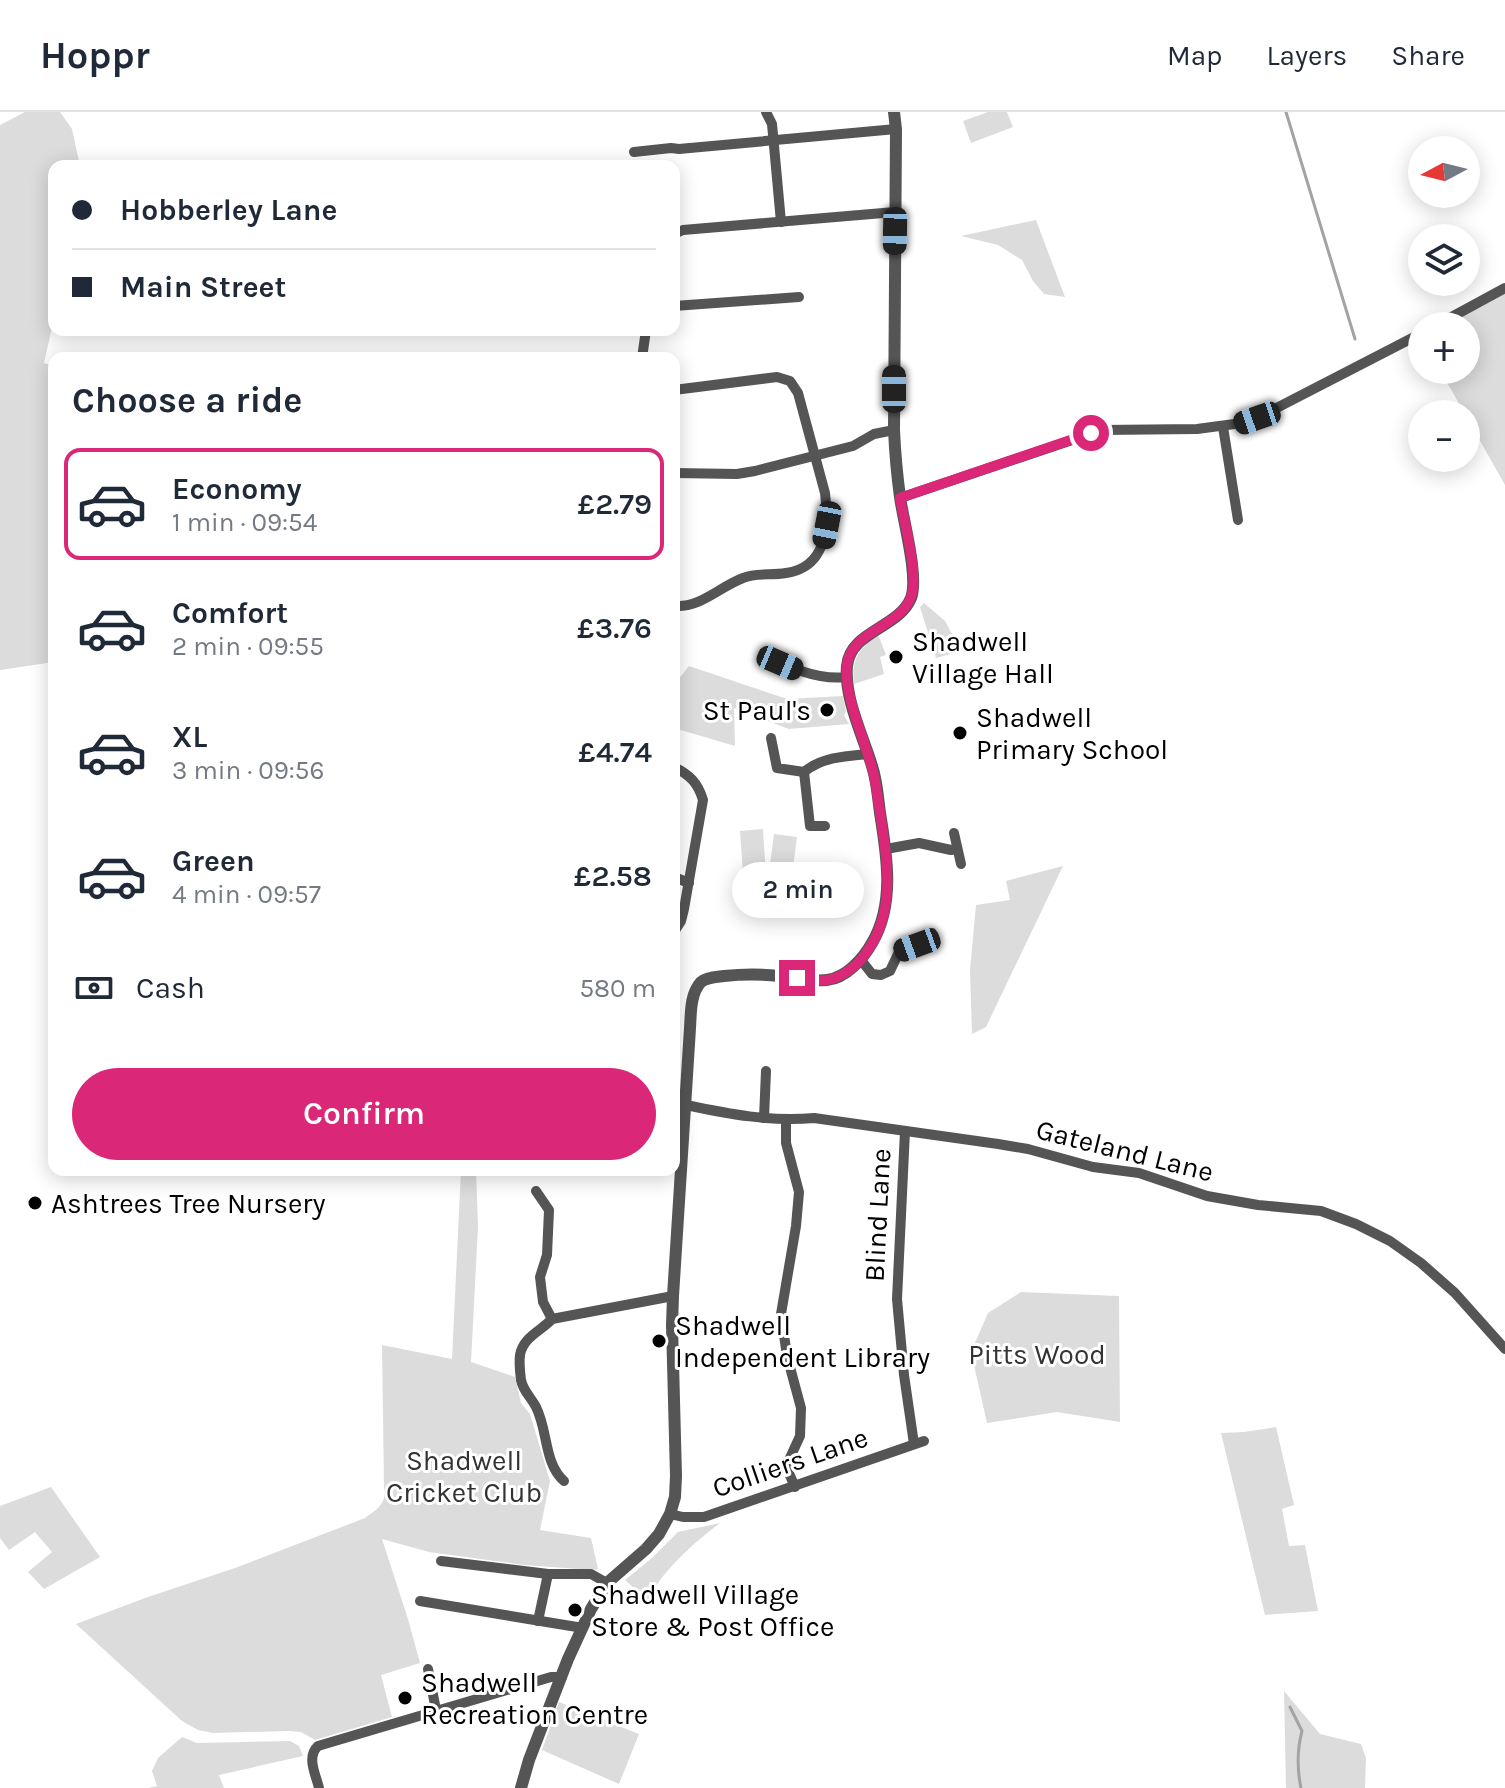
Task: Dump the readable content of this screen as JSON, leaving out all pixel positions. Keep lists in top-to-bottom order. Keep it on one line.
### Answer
{"streets":{"street":["Gateland Lane","Blind Lane","Colliers Lane"]},"crossings":[["Gateland Lane","Blind Lane"],["Blind Lane","Colliers Lane"]],"parks":["Pitts Wood","Shadwell Cricket Club"],"places":["Shadwell Village Hall","St Paul's","Shadwell Primary School","Ashtrees Tree Nursery","Shadwell Independent Library","Shadwell Village Store & Post Office","Shadwell Recreation Centre"],"north":"left","page":{"header":"Hoppr","nav":["Map","Layers","Share"],"map_buttons":["+","−"],"banner":["Hobberley Lane","Main Street"],"heading":"Choose a ride","list":[{"name":"Economy","note":"1 min · 09:54","value":"£2.79"},{"name":"Comfort","note":"2 min · 09:55","value":"£3.76"},{"name":"XL","note":"3 min · 09:56","value":"£4.74"},{"name":"Green","note":"4 min · 09:57","value":"£2.58"}],"bubble":"2 min","pay":["Cash","580 m"],"buttons":"Confirm"}}
